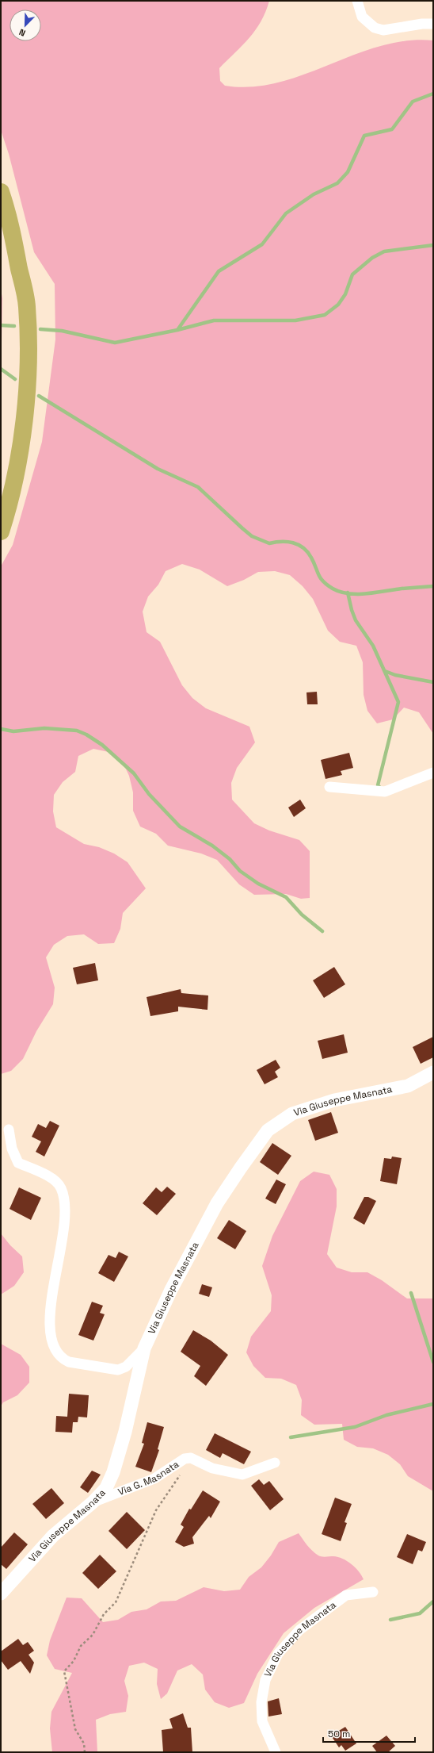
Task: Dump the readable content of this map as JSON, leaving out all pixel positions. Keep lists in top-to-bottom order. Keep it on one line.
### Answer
{"streets":{"street":["Via Giuseppe Masnata","Via G. Masnata"]},"crossings":[["Via Giuseppe Masnata","Via G. Masnata"]],"scale_bar":"50 m","north":"bottom left"}
